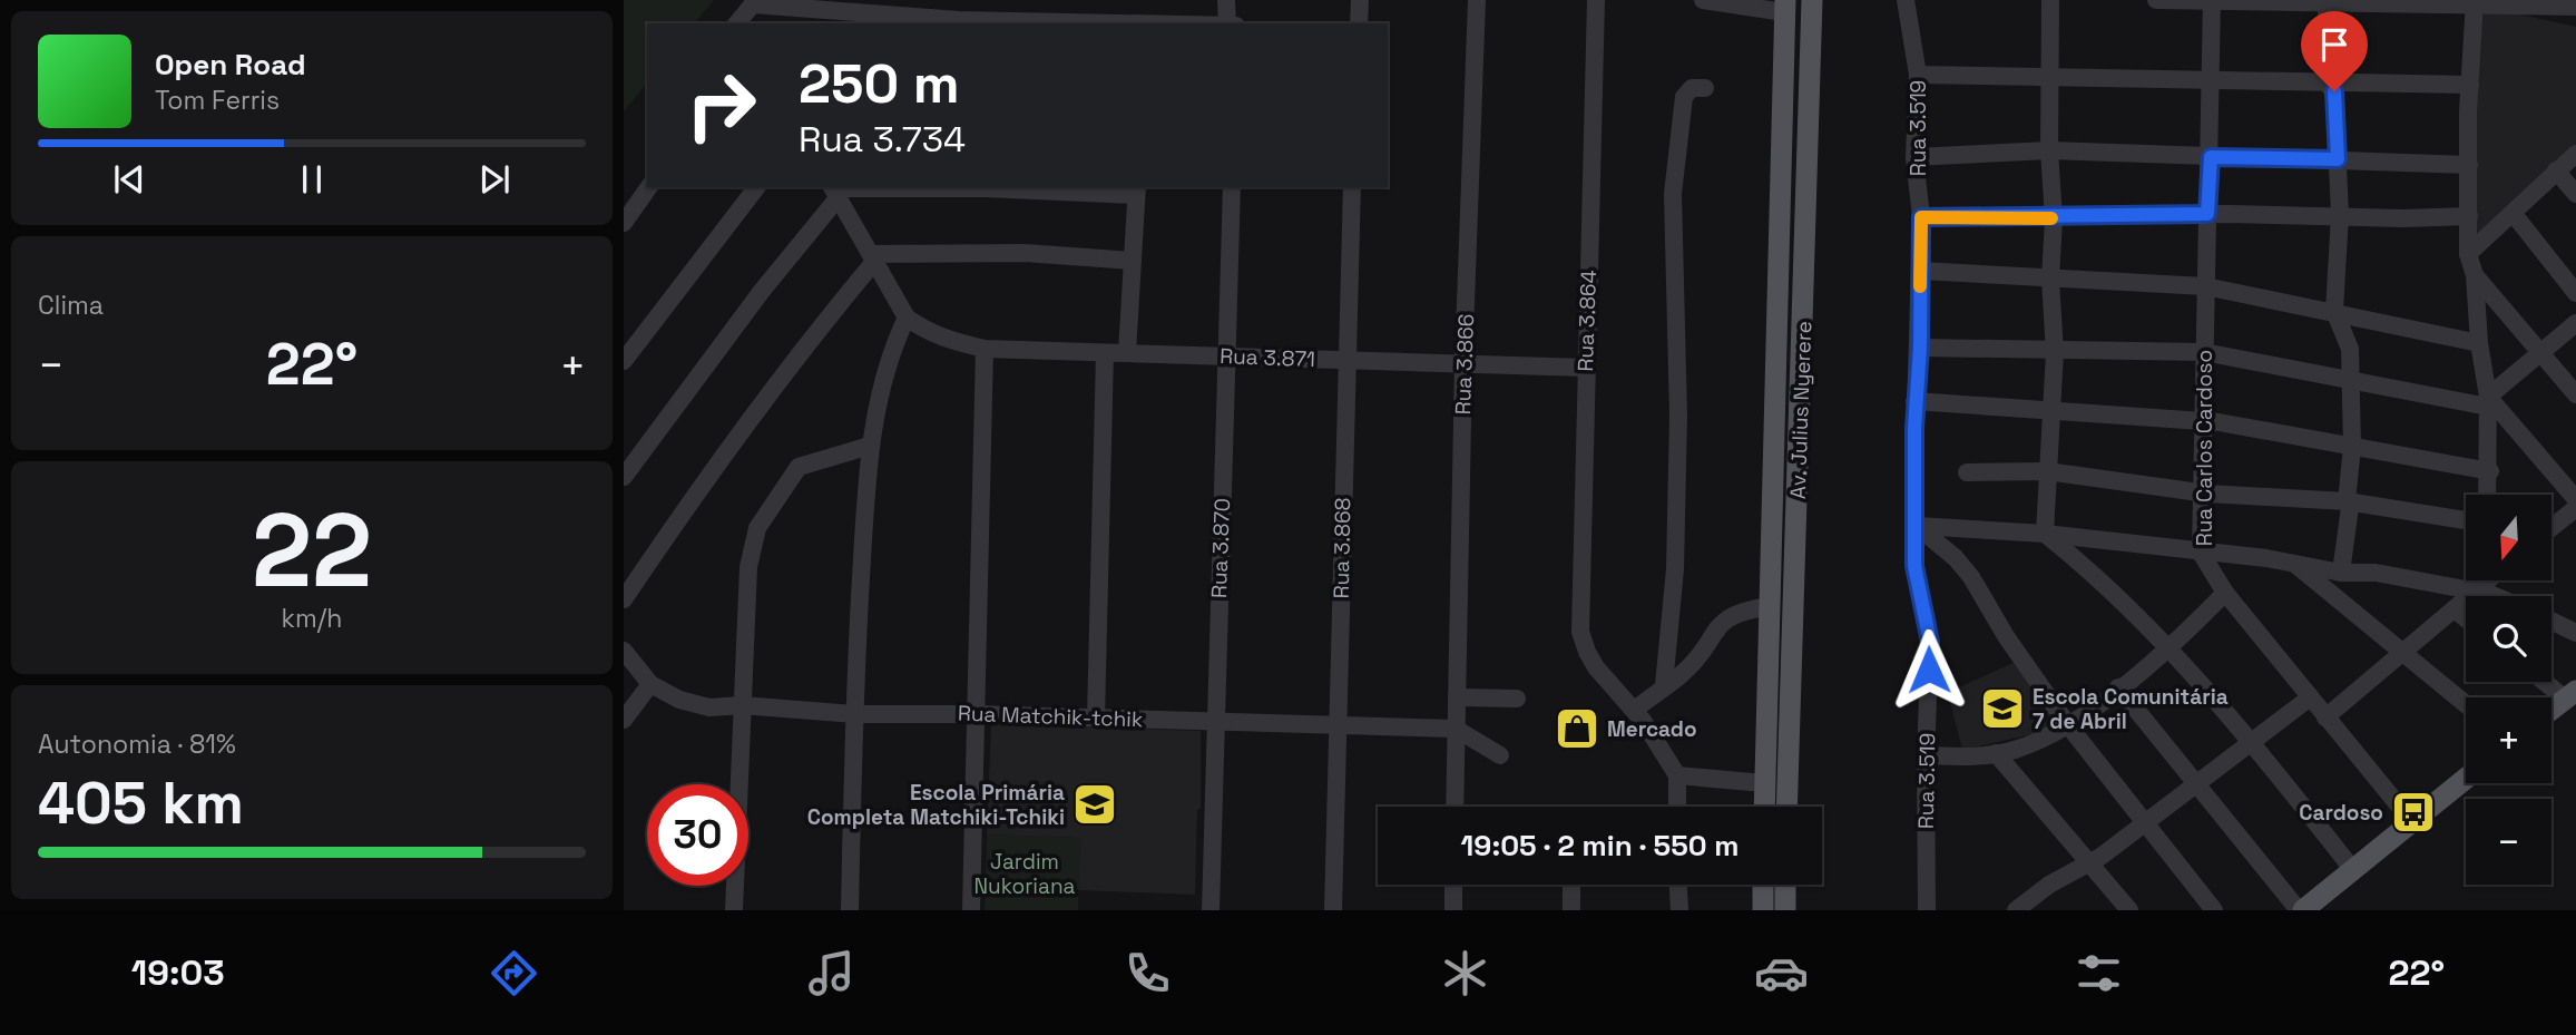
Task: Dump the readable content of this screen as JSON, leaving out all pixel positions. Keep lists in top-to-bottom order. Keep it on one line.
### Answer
{"streets":{"main road":["Av. Julius Nyerere"],"street":["Rua 3.519","Rua 3.864","Rua 3.871","Rua 3.866","Rua Carlos Cardoso","Rua 3.870","Rua 3.868","Rua Matchik-tchik"]},"crossings":[["Rua 3.864","Rua 3.871"],["Rua 3.871","Rua 3.866"],["Rua 3.871","Rua 3.870"],["Rua 3.871","Rua 3.868"],["Rua 3.866","Rua Matchik-tchik"],["Rua 3.870","Rua Matchik-tchik"],["Rua 3.868","Rua Matchik-tchik"]],"parks":["Jardim Nukoriana"],"places":{"school or university":["Escola Comunitária 7 de Abril","Escola Primária Completa Matchiki-Tchiki"],"shop":["Mercado"],"bus stop":["Cardoso"]},"north":"bottom","page":{"turn":["250 m","Rua 3.734"],"song":["Open Road","Tom Ferris"],"tile":["Clima",["22","km/h"],["Autonomia · 81%","405 km"]],"heat":["−","22°","+"],"map_buttons":["+","−"],"limit":"30","trip":"19:05 · 2 min · 550 m","tabs":["19:03","22°"]}}
